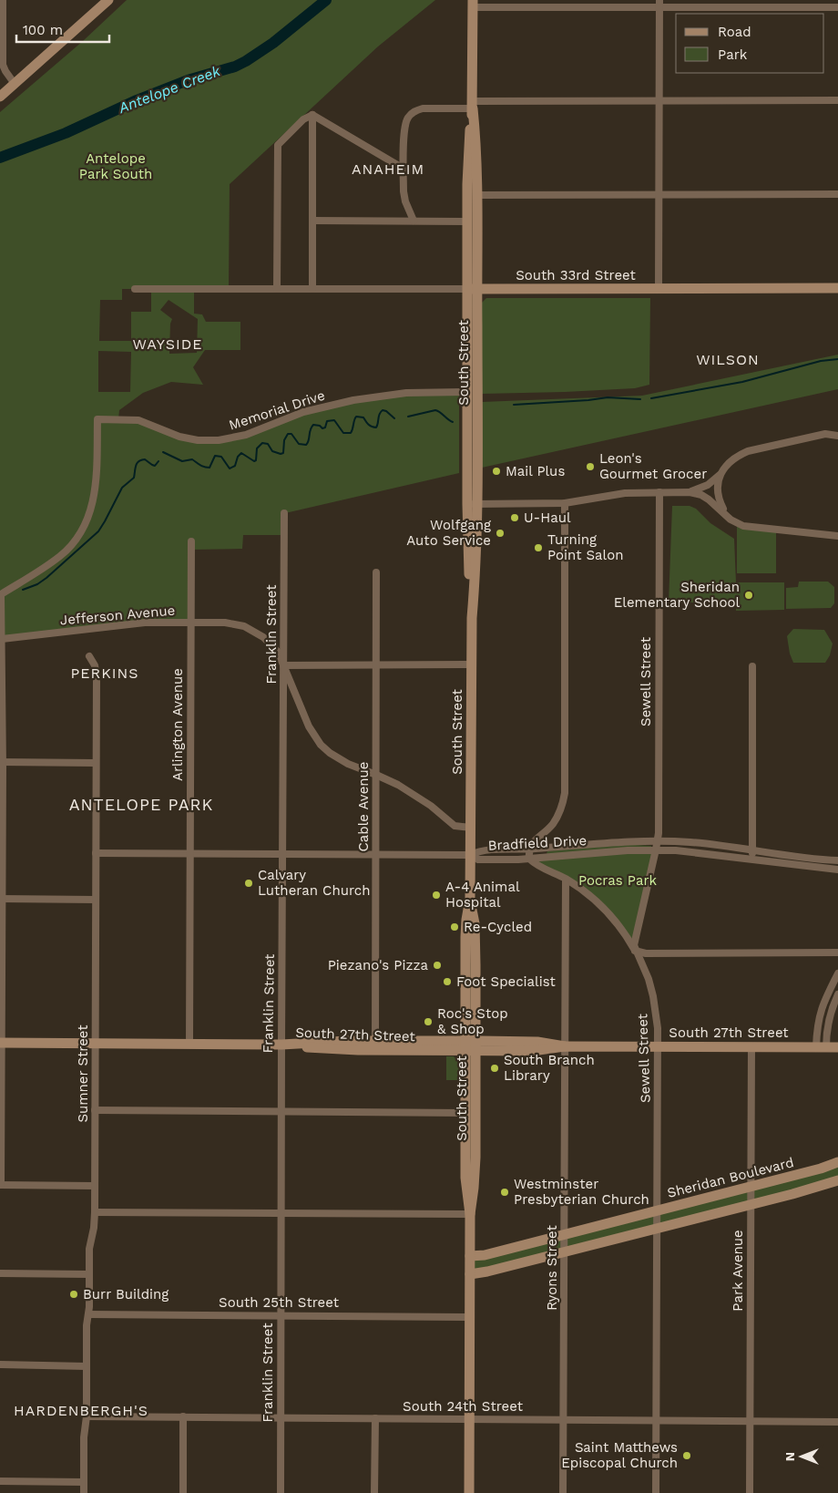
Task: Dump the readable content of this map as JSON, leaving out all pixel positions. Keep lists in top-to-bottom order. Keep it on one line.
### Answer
{"streets":{"main road":["South 33rd Street","South Street","South 27th Street","Sheridan Boulevard"],"street":["Memorial Drive","Jefferson Avenue","Franklin Street","Sewell Street","Arlington Avenue","Cable Avenue","Bradfield Drive","Sumner Street","Ryons Street","Park Avenue","South 25th Street","South 24th Street"]},"crossings":[["South 33rd Street","South Street"],["South Street","Memorial Drive"],["South Street","Jefferson Avenue"],["South Street","Bradfield Drive"],["South Street","South 27th Street"],["South Street","Sheridan Boulevard"],["South Street","South 25th Street"],["South Street","South 24th Street"],["Jefferson Avenue","Franklin Street"],["Jefferson Avenue","Arlington Avenue"],["Jefferson Avenue","Cable Avenue"],["Franklin Street","South 27th Street"],["Franklin Street","South 25th Street"],["Franklin Street","South 24th Street"],["Sewell Street","Bradfield Drive"],["Sewell Street","South 27th Street"],["Sewell Street","Sheridan Boulevard"],["Sewell Street","South 24th Street"],["Arlington Avenue","South 27th Street"],["Cable Avenue","South 27th Street"],["South 27th Street","Sumner Street"],["South 27th Street","Ryons Street"],["South 27th Street","Park Avenue"],["Sumner Street","South 25th Street"],["Sumner Street","South 24th Street"],["Sheridan Boulevard","Ryons Street"],["Sheridan Boulevard","Park Avenue"],["Ryons Street","South 24th Street"],["Park Avenue","South 24th Street"]],"districts":["ANAHEIM","WAYSIDE","WILSON","PERKINS","ANTELOPE PARK","HARDENBERGH'S"],"water":["Antelope Creek"],"parks":["Antelope Park South","Pocras Park"],"places":["Leon's Gourmet Grocer","Mail Plus","U-Haul","Wolfgang Auto Service","Turning Point Salon","Sheridan Elementary School","Calvary Lutheran Church","A-4 Animal Hospital","Re-Cycled","Piezano's Pizza","Foot Specialist","Roc's Stop & Shop","South Branch Library","Westminster Presbyterian Church","Burr Building","Saint Matthews Episcopal Church"],"legend":["Road","Park"],"scale_bar":"100 m","north":"left"}
